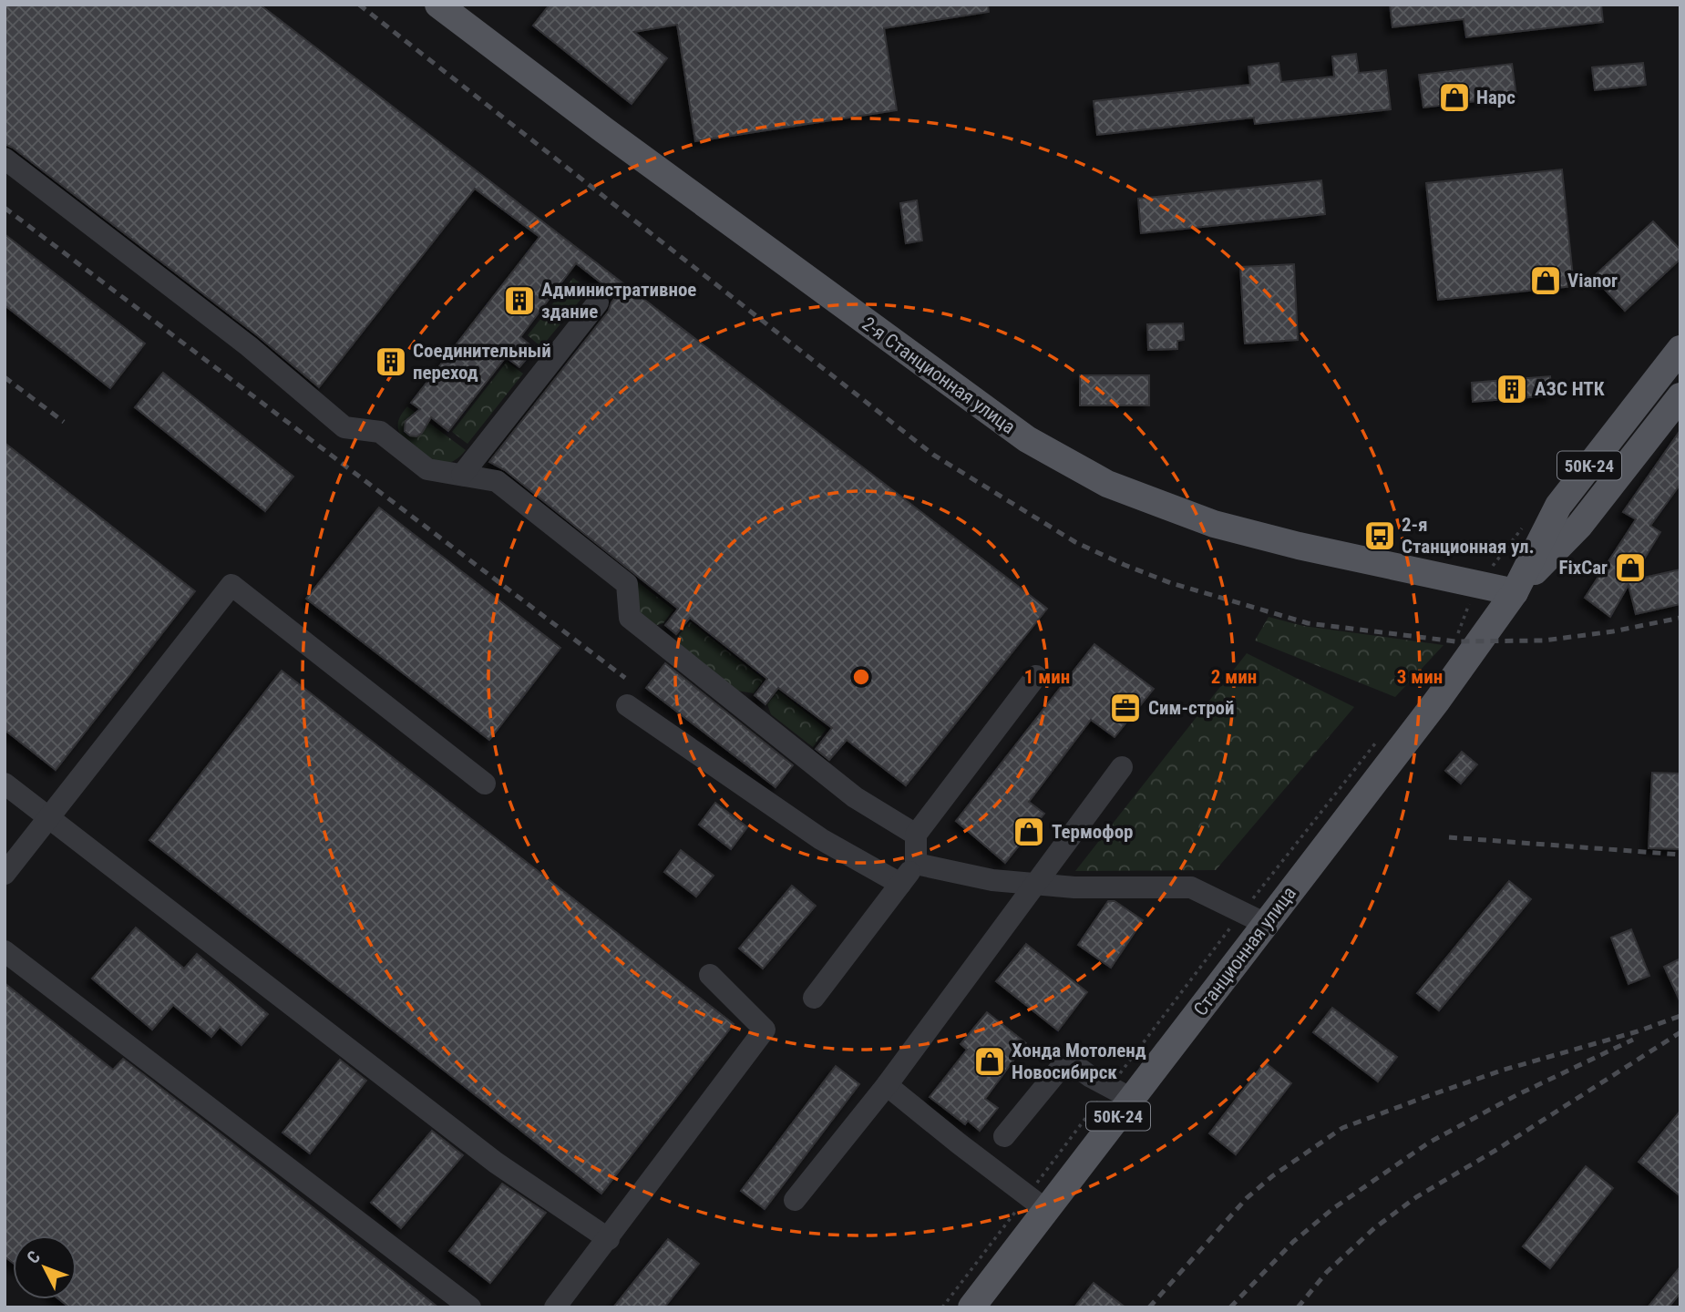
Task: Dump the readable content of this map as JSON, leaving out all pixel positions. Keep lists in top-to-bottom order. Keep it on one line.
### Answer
{"streets":{"main road":["2-я Станционная улица","50К-24","Станционная улица"]},"crossings":[["2-я Станционная улица","Станционная улица"]],"places":{"shop":["Нарс","Vianor","FixCar","Термофор","Хонда Мотоленд Новосибирск"],"building":["Административное здание","Соединительный переход","АЗС НТК"],"bus stop":["2-я Станционная ул."],"office":["Сим-строй"]},"north":"top left","rings":["1 мин","2 мин","3 мин"]}
